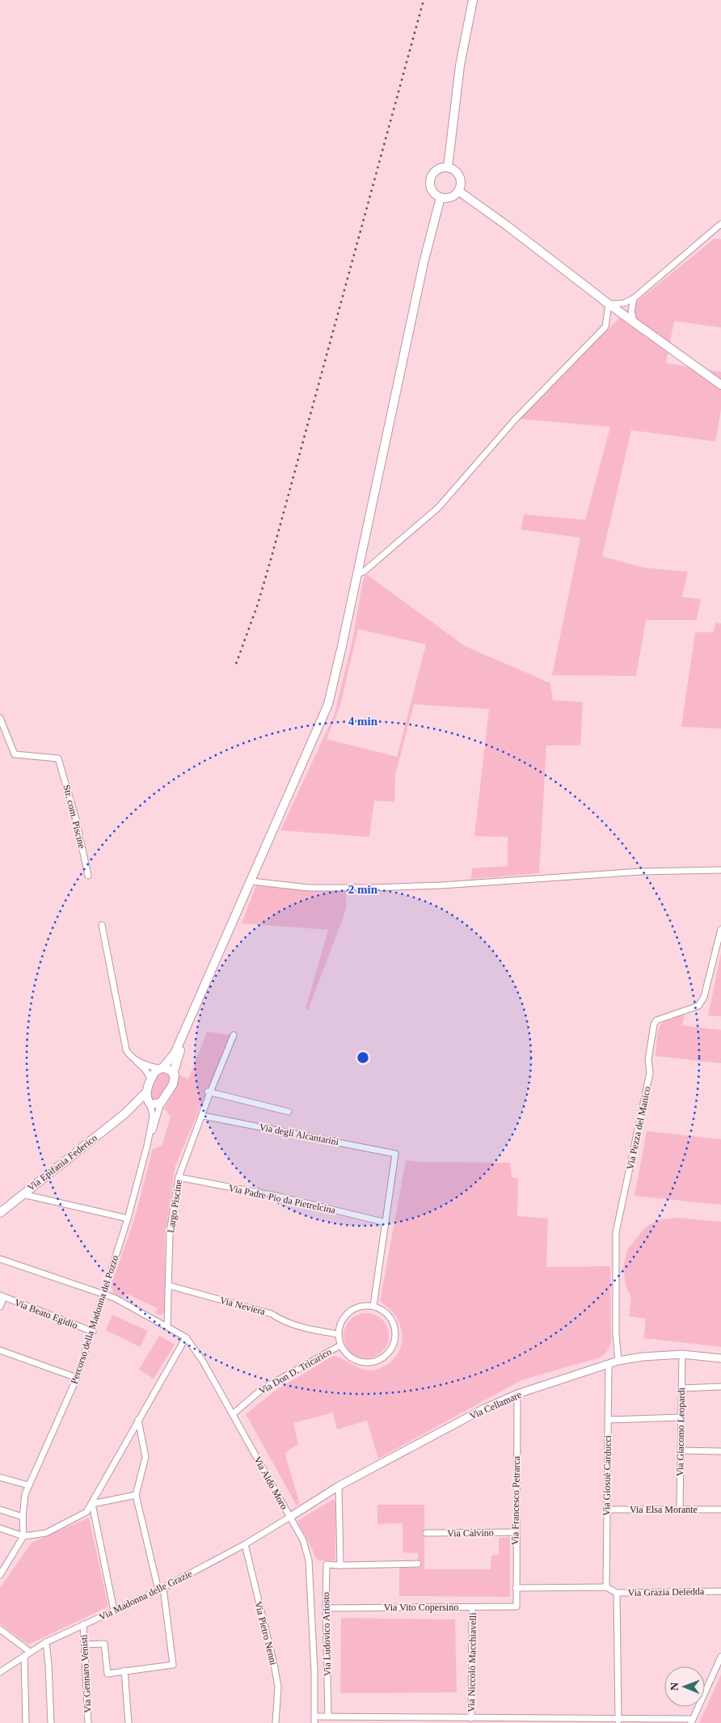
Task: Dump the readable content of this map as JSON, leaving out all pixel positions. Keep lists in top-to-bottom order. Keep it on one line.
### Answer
{"streets":{"main road":["Via Epifania Federico"],"street":["Str. com. Piscine","Via Pezza del Manico","Via degli Alcantarini","Via Padre Pio da Pietrelcina","Largo Piscine","Via Neviera","Via Beato Egidio","Percorso della Madonna del Pozzo","Via Don D. Tricarico","Via Cellamare","Via Giacomo Leopardi","Via Giosuè Carducci","Via Aldo Moro","Via Francesco Petrarca","Via Elsa Morante","Via Calvino","Via Grazia Deledda","Via Madonna delle Grazie","Via Vito Copersino","Via Pietro Nenni","Via Ludovico Ariosto","Via Niccolò Macchiavelli","Via Gennaro Venisti"]},"crossings":[["Via Pezza del Manico","Via Cellamare"],["Via degli Alcantarini","Via Padre Pio da Pietrelcina"],["Via degli Alcantarini","Largo Piscine"],["Via Padre Pio da Pietrelcina","Largo Piscine"],["Largo Piscine","Via Neviera"],["Largo Piscine","Via Aldo Moro"],["Via Neviera","Via Don D. Tricarico"],["Via Beato Egidio","Percorso della Madonna del Pozzo"],["Percorso della Madonna del Pozzo","Via Aldo Moro"],["Via Don D. Tricarico","Via Aldo Moro"],["Via Cellamare","Via Giacomo Leopardi"],["Via Cellamare","Via Giosuè Carducci"],["Via Cellamare","Via Aldo Moro"],["Via Cellamare","Via Francesco Petrarca"],["Via Cellamare","Via Madonna delle Grazie"],["Via Giacomo Leopardi","Via Elsa Morante"],["Via Giosuè Carducci","Via Elsa Morante"],["Via Giosuè Carducci","Via Grazia Deledda"],["Via Aldo Moro","Via Madonna delle Grazie"],["Via Francesco Petrarca","Via Calvino"],["Via Francesco Petrarca","Via Grazia Deledda"],["Via Francesco Petrarca","Via Vito Copersino"],["Via Madonna delle Grazie","Via Pietro Nenni"],["Via Madonna delle Grazie","Via Gennaro Venisti"],["Via Vito Copersino","Via Ludovico Ariosto"],["Via Vito Copersino","Via Niccolò Macchiavelli"]],"north":"left","rings":["4 min","2 min"]}
